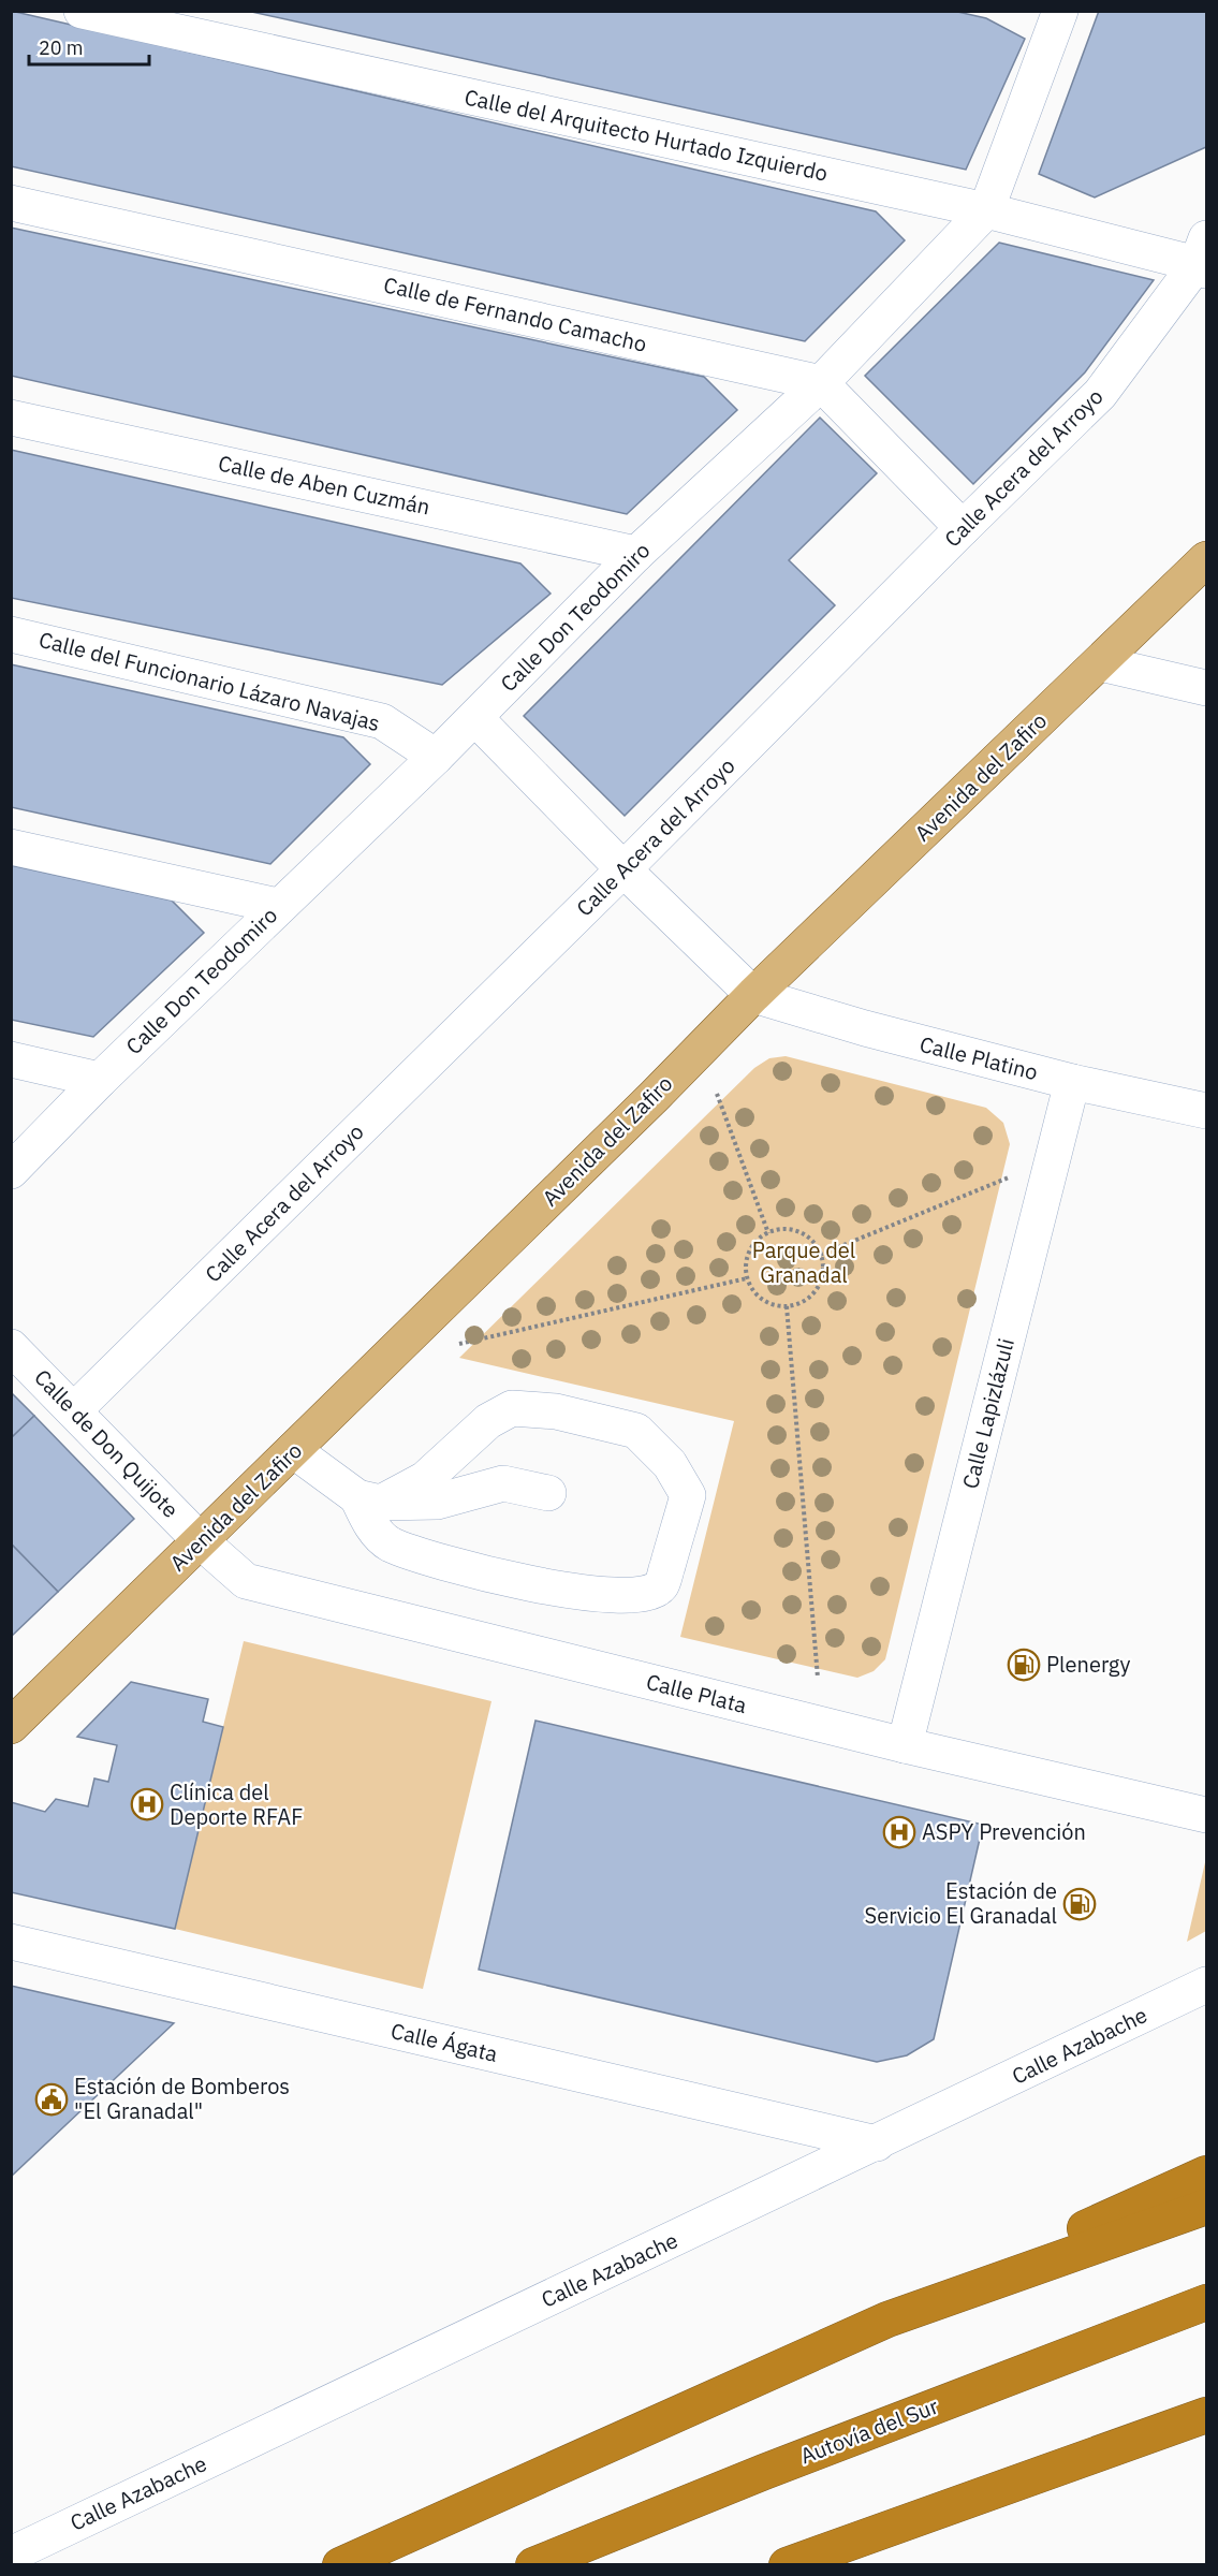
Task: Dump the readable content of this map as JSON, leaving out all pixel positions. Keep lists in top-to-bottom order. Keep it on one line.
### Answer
{"streets":{"highway":["Autovía del Sur"],"main road":["Avenida del Zafiro"],"street":["Calle del Arquitecto Hurtado Izquierdo","Calle de Fernando Camacho","Calle Acera del Arroyo","Calle de Aben Cuzmán","Calle Don Teodomiro","Calle del Funcionario Lázaro Navajas","Calle Platino","Calle Lapizlázuli","Calle de Don Quijote","Calle Plata","Calle Ágata","Calle Azabache"]},"crossings":[["Calle del Arquitecto Hurtado Izquierdo","Calle Acera del Arroyo"],["Calle del Arquitecto Hurtado Izquierdo","Calle Don Teodomiro"],["Calle de Fernando Camacho","Calle Don Teodomiro"],["Calle Acera del Arroyo","Calle de Don Quijote"],["Calle de Aben Cuzmán","Calle Don Teodomiro"],["Calle Don Teodomiro","Calle del Funcionario Lázaro Navajas"],["Avenida del Zafiro","Calle Platino"],["Avenida del Zafiro","Calle de Don Quijote"],["Avenida del Zafiro","Calle Plata"],["Calle Platino","Calle Lapizlázuli"],["Calle Lapizlázuli","Calle Plata"],["Calle de Don Quijote","Calle Plata"],["Calle Ágata","Calle Azabache"]],"parks":["Parque del Granadal"],"places":{"fuel station":["Plenergy","Estación de Servicio El Granadal"],"hospital":["Clínica del Deporte RFAF","ASPY Prevención"],"public building":["Estación de Bomberos \"El Granadal\""]},"scale_bar":"20 m"}
